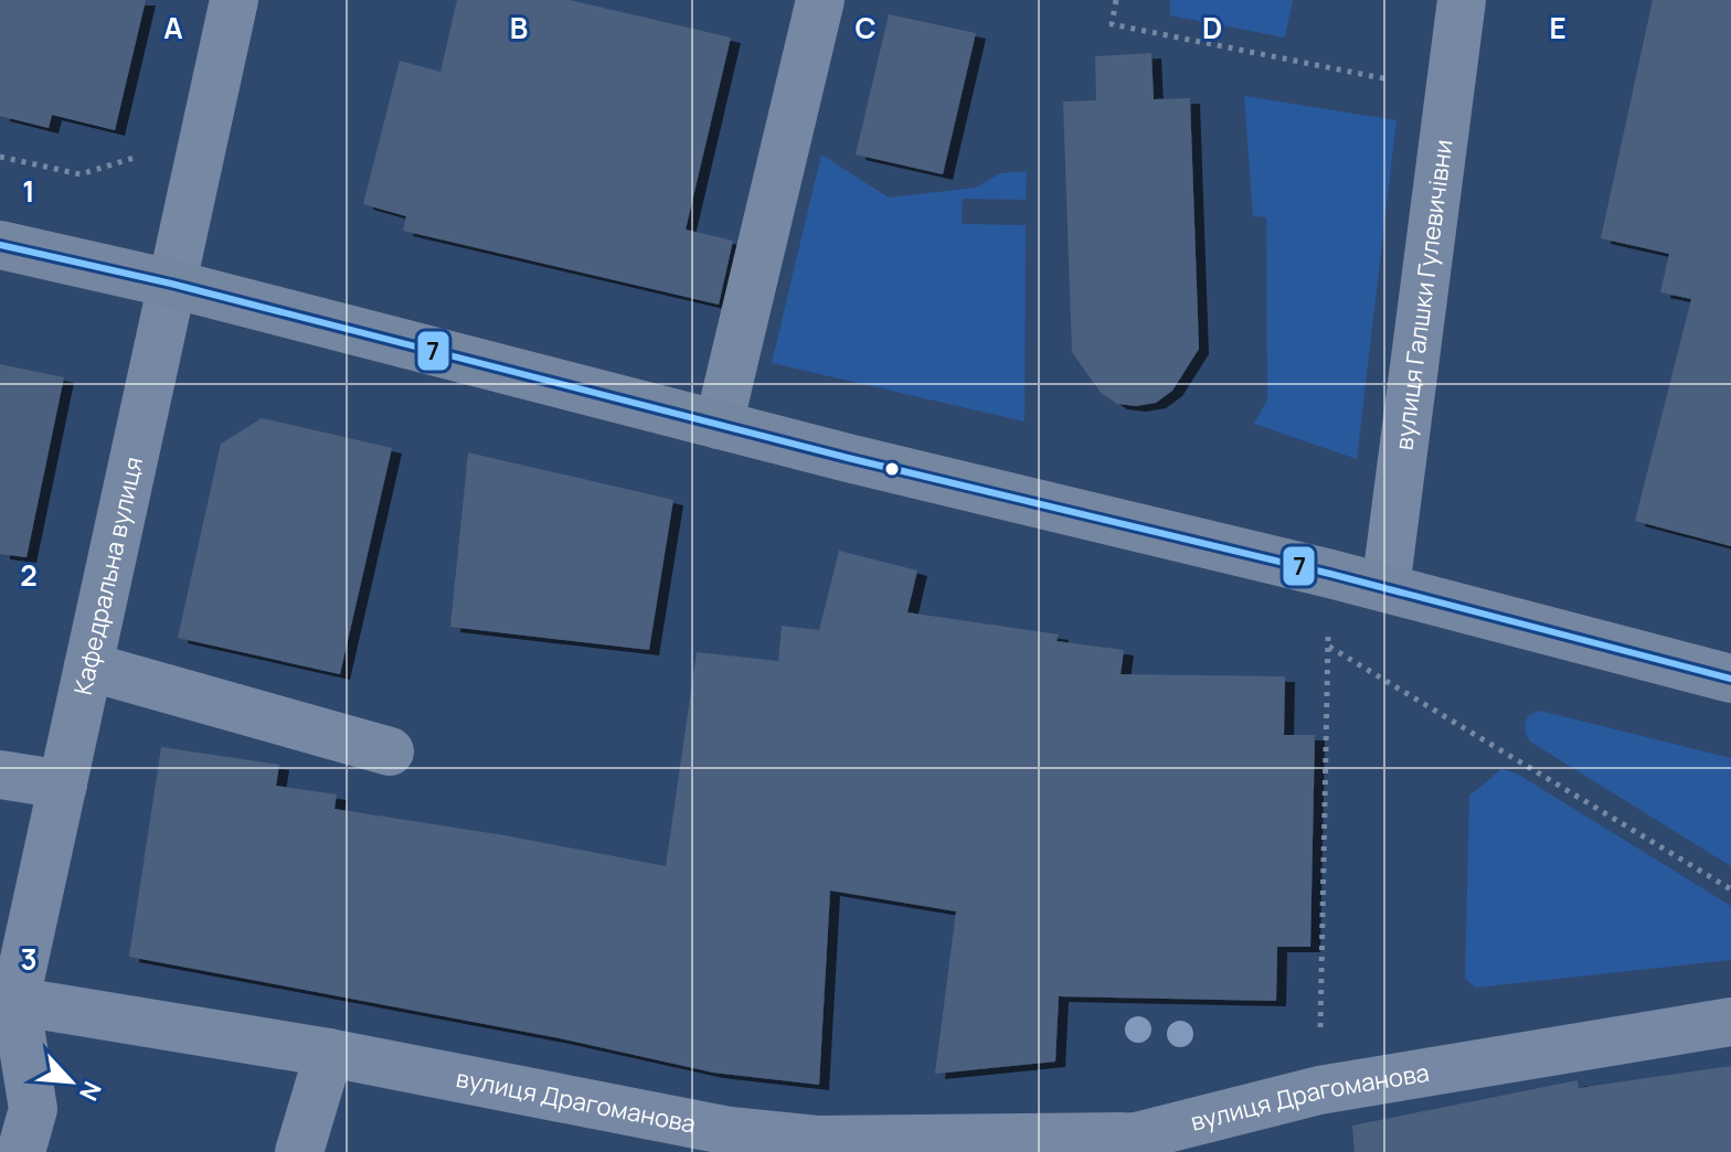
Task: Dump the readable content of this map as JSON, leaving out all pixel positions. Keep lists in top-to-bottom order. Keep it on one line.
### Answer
{"streets":{"street":["вулиця Галшки Гулевичівни","Кафедральна вулиця","вулиця Драгоманова"]},"crossings":[["Кафедральна вулиця","вулиця Драгоманова"]],"lines":["transit line 7"],"north":"bottom right","grid":{"columns":["A","B","C","D","E"],"rows":["1","2","3"]}}
